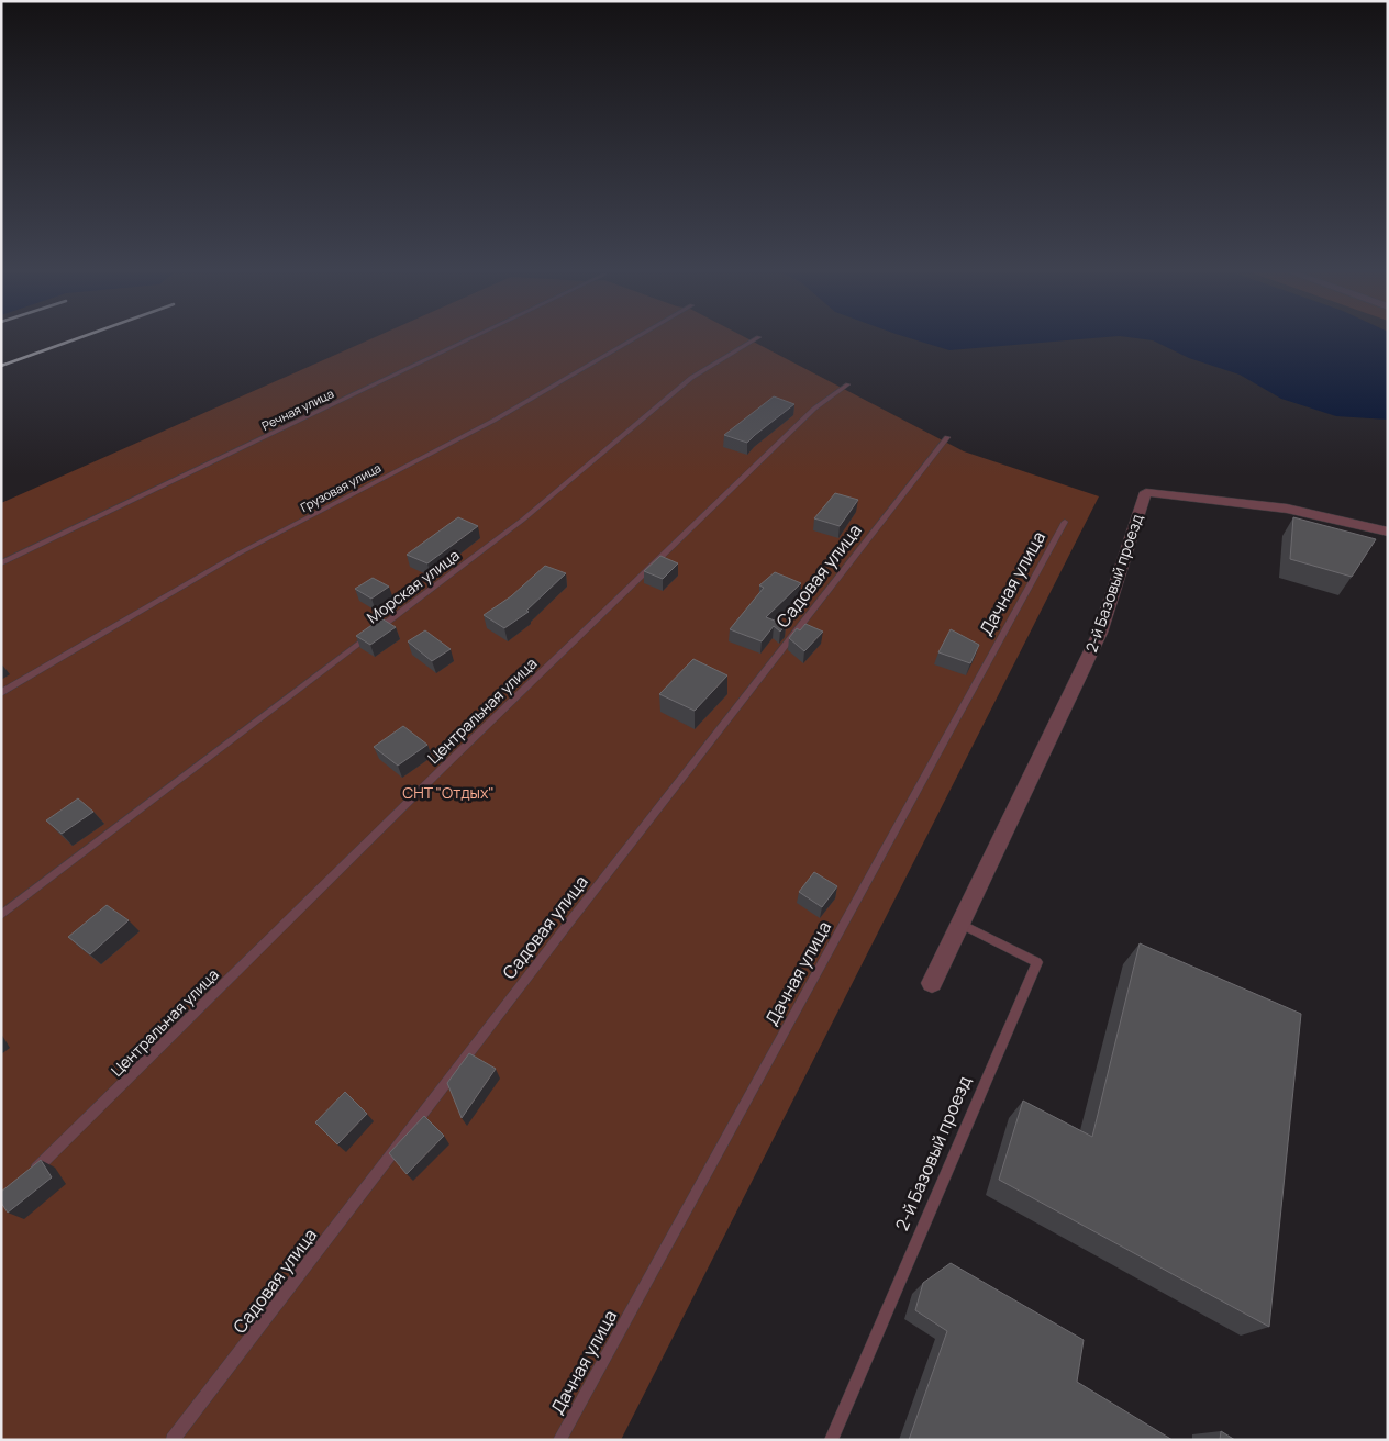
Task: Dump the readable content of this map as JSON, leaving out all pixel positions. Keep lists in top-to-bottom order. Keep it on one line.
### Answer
{"streets":{"street":["2-й Базовый проезд"],"lane":["Речная улица","Грузовая улица","Садовая улица","Дачная улица","Морская улица","Центральная улица"]},"parks":["СНТ \"Отдых\""]}
